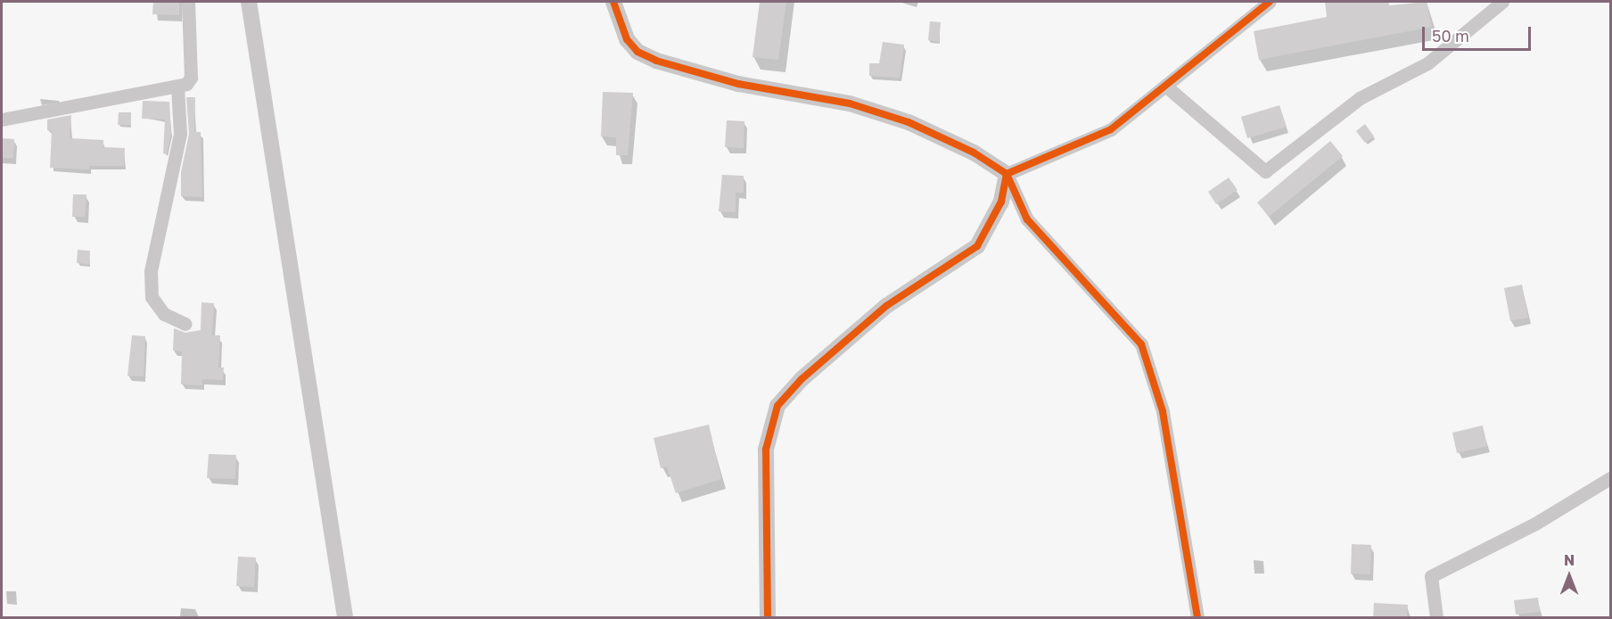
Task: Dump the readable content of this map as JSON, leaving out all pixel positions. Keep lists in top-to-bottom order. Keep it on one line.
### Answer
{"scale_bar":"50 m","north":"top"}
